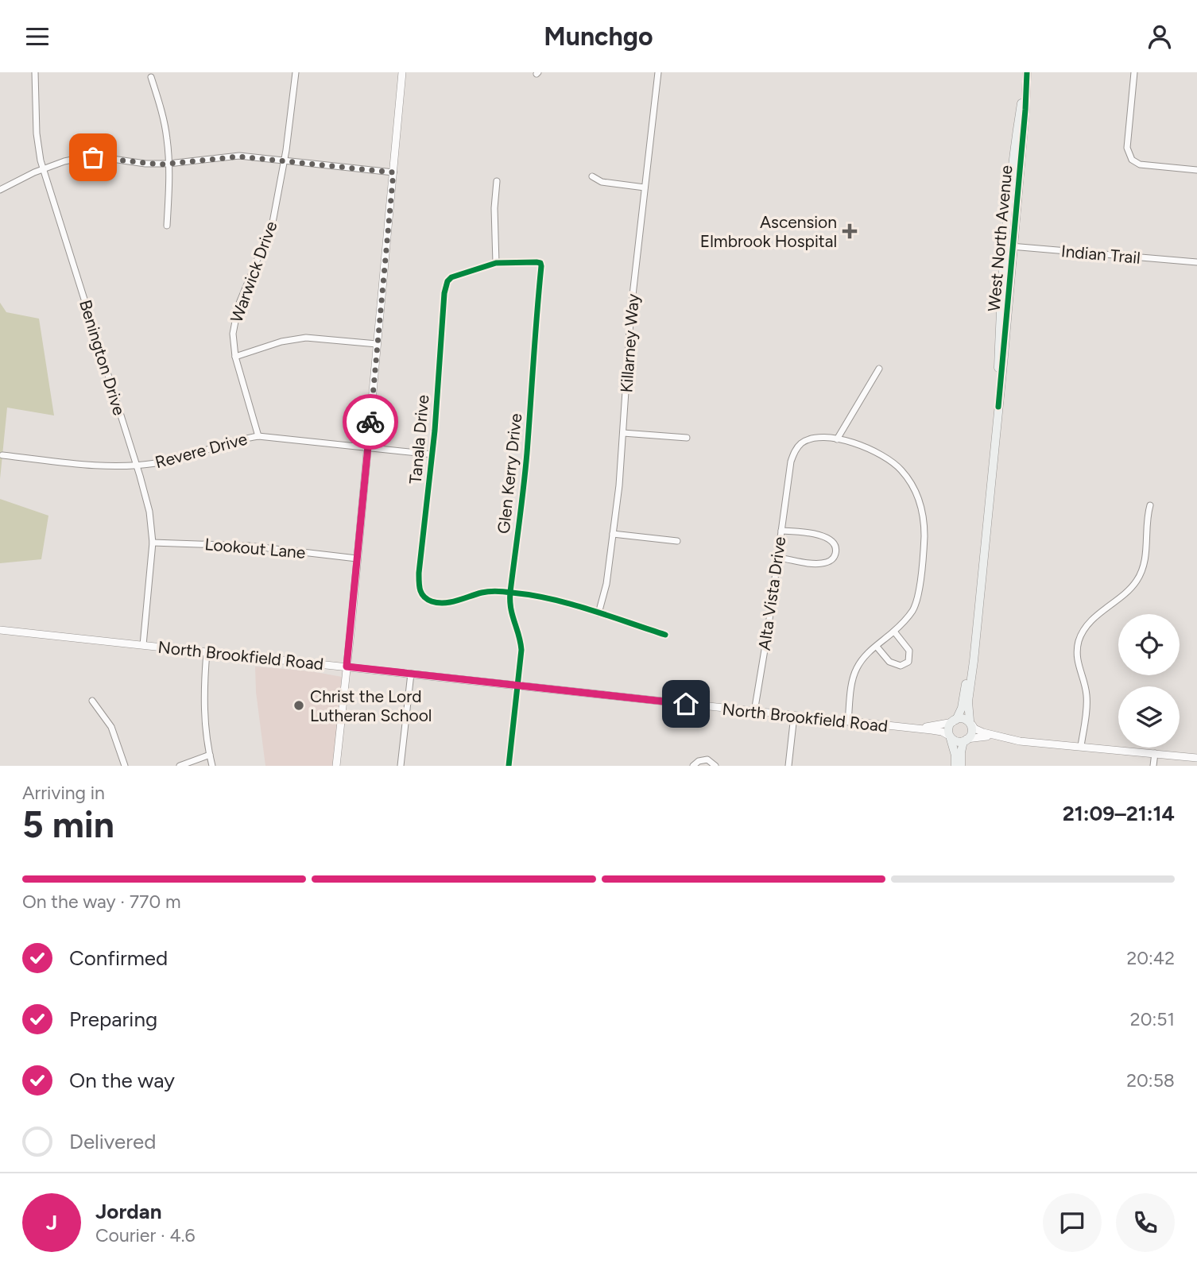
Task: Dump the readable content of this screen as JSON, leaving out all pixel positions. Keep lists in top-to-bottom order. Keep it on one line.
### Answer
{"streets":{"main road":["West North Avenue"],"street":["Indian Trail","Warwick Drive","Killarney Way","Benington Drive","Tanala Drive","Revere Drive","Glen Kerry Drive","Lookout Lane","Alta Vista Drive","North Brookfield Road"]},"crossings":[["West North Avenue","Indian Trail"],["West North Avenue","North Brookfield Road"],["Warwick Drive","Revere Drive"],["Benington Drive","Revere Drive"],["Benington Drive","Lookout Lane"],["Benington Drive","North Brookfield Road"],["Tanala Drive","Revere Drive"],["Tanala Drive","Glen Kerry Drive"],["Glen Kerry Drive","North Brookfield Road"],["Alta Vista Drive","North Brookfield Road"]],"places":{"health":["Ascension Elmbrook Hospital"],"other":["Christ the Lord Lutheran School"]},"page":{"header":"Munchgo","heading":["5 min","Arriving in","21:09–21:14"],"panel":["Jordan","Courier · 4.6"],"bar":"On the way · 770 m","list":[["Confirmed","20:42"],["Preparing","20:51"],["On the way","20:58"],"Delivered"],"round":"J"}}
